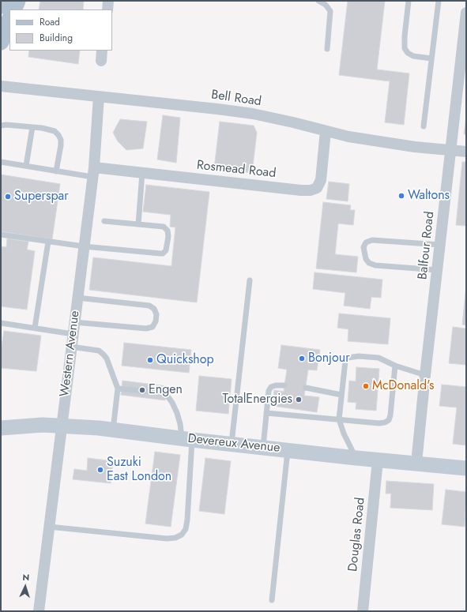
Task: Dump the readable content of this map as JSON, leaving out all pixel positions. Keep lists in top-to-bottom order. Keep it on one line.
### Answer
{"streets":{"main road":["Devereux Avenue"],"street":["Bell Road","Rosmead Road","Balfour Road","Western Avenue","Douglas Road"]},"crossings":[["Bell Road","Rosmead Road"],["Bell Road","Balfour Road"],["Bell Road","Western Avenue"],["Rosmead Road","Western Avenue"],["Balfour Road","Devereux Avenue"],["Western Avenue","Devereux Avenue"],["Devereux Avenue","Douglas Road"]],"places":["Waltons","Superspar","Bonjour","Quickshop","McDonald's","Engen","TotalEnergies","Suzuki East London"],"legend":["Road","Building"],"north":"top"}
